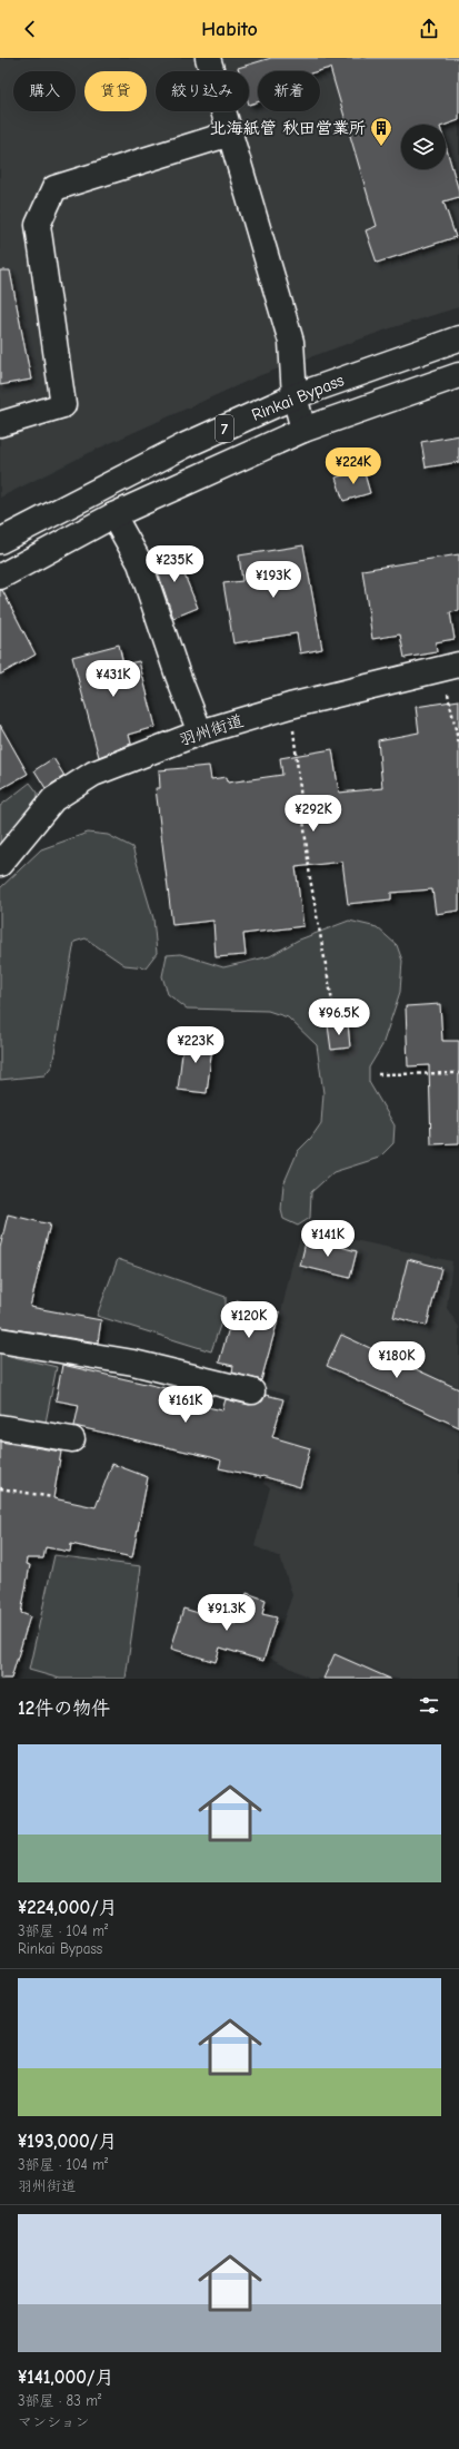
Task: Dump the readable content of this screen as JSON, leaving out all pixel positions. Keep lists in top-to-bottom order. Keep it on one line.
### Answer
{"streets":{"main road":["Rinkai Bypass","7","羽州街道"]},"places":{"building":["北海紙管 秋田営業所"]},"page":{"header":"Habito","chip":["購入","賃貸","絞り込み","新着"],"price":["¥224K","¥235K","¥193K","¥431K","¥292K","¥96.5K","¥223K","¥141K","¥120K","¥180K","¥161K","¥91.3K"],"heading":"12件の物件","list":[{"name":"¥224,000/月","note":"3部屋 · 104 m² · Rinkai Bypass"},{"name":"¥193,000/月","note":"3部屋 · 104 m² · 羽州街道"},{"name":"¥141,000/月","note":"3部屋 · 83 m² · マンション"}]}}
